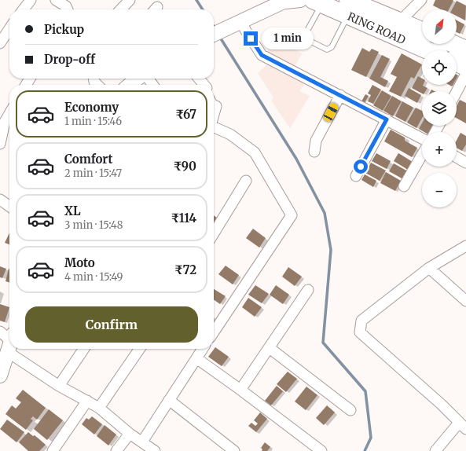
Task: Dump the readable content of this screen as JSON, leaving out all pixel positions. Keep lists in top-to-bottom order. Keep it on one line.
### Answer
{"streets":{"highway":["RING ROAD"]},"north":"top right","page":{"map_buttons":["+","−"],"banner":["Pickup","Drop-off"],"bubble":"1 min","list":[{"name":"Economy","note":"1 min · 15:46","value":"₹67"},{"name":"Comfort","note":"2 min · 15:47","value":"₹90"},{"name":"XL","note":"3 min · 15:48","value":"₹114"},{"name":"Moto","note":"4 min · 15:49","value":"₹72"}],"buttons":"Confirm"}}
